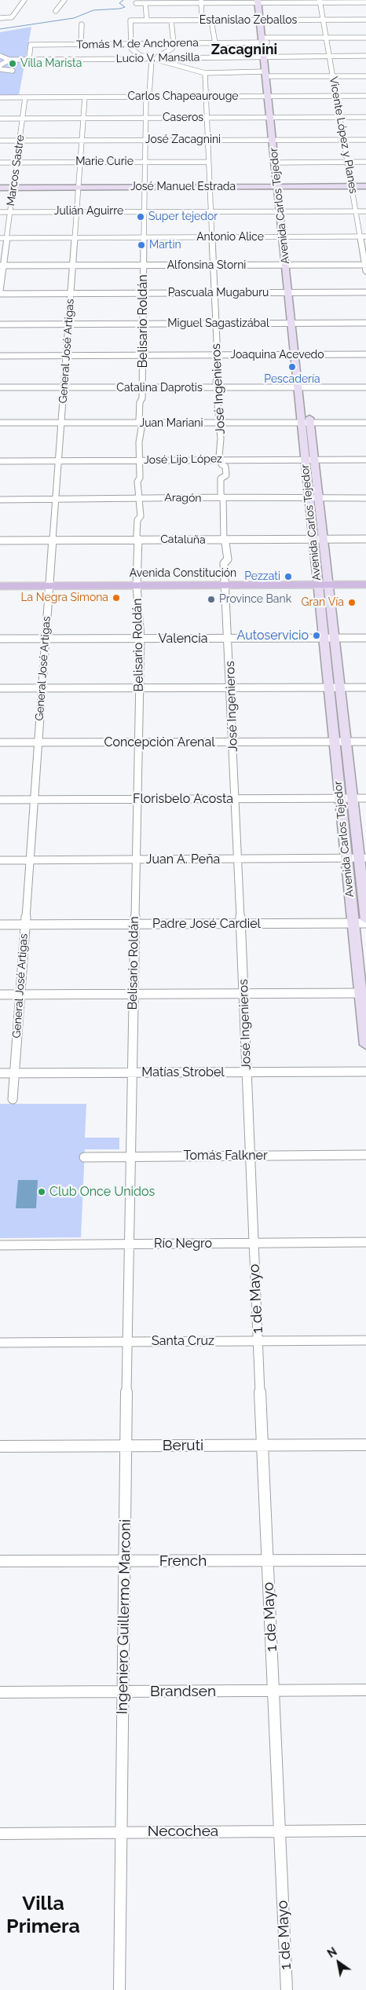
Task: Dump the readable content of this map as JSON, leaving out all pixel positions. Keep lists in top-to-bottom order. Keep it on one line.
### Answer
{"streets":{"main road":["José Manuel Estrada","Avenida Carlos Tejedor","Avenida Constitución"],"street":["Estanislao Zeballos","Tomás M. de Anchorena","Lucio V. Mansilla","Carlos Chapeaurouge","Caseros","Vicente López y Planes","José Zacagnini","Marie Curie","Marcos Sastre","Julián Aguirre","Antonio Alice","Alfonsina Storni","Pascuala Mugaburu","Belisario Roldán","Miguel Sagastizábal","General José Artigas","Joaquina Acevedo","Catalina Daprotis","José Ingenieros","Juan Mariani","José Lijo López","Aragón","Cataluña","Valencia","Concepción Arenal","Florisbelo Acosta","Juan A. Peña","Padre José Cardiel","Matías Strobel","Tomás Falkner","Río Negro","1 de Mayo","Santa Cruz","Beruti","French","Ingeniero Guillermo Marconi","Brandsen","Necochea"]},"crossings":[["Estanislao Zeballos","Tomás M. de Anchorena"],["Estanislao Zeballos","Vicente López y Planes"],["Estanislao Zeballos","Avenida Carlos Tejedor"],["Tomás M. de Anchorena","Lucio V. Mansilla"],["Tomás M. de Anchorena","Vicente López y Planes"],["Tomás M. de Anchorena","Avenida Carlos Tejedor"],["Lucio V. Mansilla","Vicente López y Planes"],["Lucio V. Mansilla","Avenida Carlos Tejedor"],["Lucio V. Mansilla","Belisario Roldán"],["Carlos Chapeaurouge","Vicente López y Planes"],["Carlos Chapeaurouge","Marcos Sastre"],["Carlos Chapeaurouge","Avenida Carlos Tejedor"],["Carlos Chapeaurouge","Belisario Roldán"],["Carlos Chapeaurouge","General José Artigas"],["Carlos Chapeaurouge","José Ingenieros"],["Caseros","Vicente López y Planes"],["Caseros","Marcos Sastre"],["Caseros","Avenida Carlos Tejedor"],["Caseros","Belisario Roldán"],["Caseros","General José Artigas"],["Caseros","José Ingenieros"],["Vicente López y Planes","José Zacagnini"],["Vicente López y Planes","José Manuel Estrada"],["Vicente López y Planes","Julián Aguirre"],["Vicente López y Planes","Antonio Alice"],["Vicente López y Planes","Alfonsina Storni"],["José Zacagnini","Marcos Sastre"],["José Zacagnini","Avenida Carlos Tejedor"],["José Zacagnini","Belisario Roldán"],["José Zacagnini","General José Artigas"],["José Zacagnini","José Ingenieros"],["Marie Curie","Marcos Sastre"],["Marie Curie","Belisario Roldán"],["Marie Curie","General José Artigas"],["Marie Curie","José Ingenieros"],["Marcos Sastre","José Manuel Estrada"],["Marcos Sastre","Julián Aguirre"],["Marcos Sastre","Antonio Alice"],["Marcos Sastre","Alfonsina Storni"],["José Manuel Estrada","Avenida Carlos Tejedor"],["José Manuel Estrada","Belisario Roldán"],["José Manuel Estrada","General José Artigas"],["José Manuel Estrada","José Ingenieros"],["Avenida Carlos Tejedor","Julián Aguirre"],["Avenida Carlos Tejedor","Antonio Alice"],["Avenida Carlos Tejedor","Alfonsina Storni"],["Avenida Carlos Tejedor","Pascuala Mugaburu"],["Avenida Carlos Tejedor","Miguel Sagastizábal"],["Avenida Carlos Tejedor","Joaquina Acevedo"],["Avenida Carlos Tejedor","Catalina Daprotis"],["Avenida Carlos Tejedor","Juan Mariani"],["Avenida Carlos Tejedor","José Lijo López"],["Avenida Carlos Tejedor","Aragón"],["Avenida Carlos Tejedor","Cataluña"],["Avenida Carlos Tejedor","Avenida Constitución"],["Avenida Carlos Tejedor","Valencia"],["Avenida Carlos Tejedor","Concepción Arenal"],["Avenida Carlos Tejedor","Florisbelo Acosta"],["Avenida Carlos Tejedor","Juan A. Peña"],["Avenida Carlos Tejedor","Padre José Cardiel"],["Julián Aguirre","Belisario Roldán"],["Julián Aguirre","General José Artigas"],["Julián Aguirre","José Ingenieros"],["Antonio Alice","Belisario Roldán"],["Antonio Alice","General José Artigas"],["Antonio Alice","José Ingenieros"],["Alfonsina Storni","Belisario Roldán"],["Alfonsina Storni","General José Artigas"],["Alfonsina Storni","José Ingenieros"],["Pascuala Mugaburu","Belisario Roldán"],["Pascuala Mugaburu","General José Artigas"],["Pascuala Mugaburu","José Ingenieros"],["Belisario Roldán","Miguel Sagastizábal"],["Belisario Roldán","Joaquina Acevedo"],["Belisario Roldán","Catalina Daprotis"],["Belisario Roldán","Juan Mariani"],["Belisario Roldán","José Lijo López"],["Belisario Roldán","Aragón"],["Belisario Roldán","Cataluña"],["Belisario Roldán","Avenida Constitución"],["Belisario Roldán","Valencia"],["Belisario Roldán","Concepción Arenal"],["Belisario Roldán","Florisbelo Acosta"],["Belisario Roldán","Juan A. Peña"],["Belisario Roldán","Padre José Cardiel"],["Belisario Roldán","Matías Strobel"],["Belisario Roldán","Tomás Falkner"],["Belisario Roldán","Río Negro"],["Belisario Roldán","Ingeniero Guillermo Marconi"],["Miguel Sagastizábal","General José Artigas"],["Miguel Sagastizábal","José Ingenieros"],["General José Artigas","Joaquina Acevedo"],["General José Artigas","Catalina Daprotis"],["General José Artigas","Juan Mariani"],["General José Artigas","José Lijo López"],["General José Artigas","Aragón"],["General José Artigas","Cataluña"],["General José Artigas","Avenida Constitución"],["General José Artigas","Valencia"],["General José Artigas","Concepción Arenal"],["General José Artigas","Florisbelo Acosta"],["General José Artigas","Juan A. Peña"],["General José Artigas","Padre José Cardiel"],["General José Artigas","Matías Strobel"],["Joaquina Acevedo","José Ingenieros"],["Catalina Daprotis","José Ingenieros"],["José Ingenieros","Juan Mariani"],["José Ingenieros","José Lijo López"],["José Ingenieros","Aragón"],["José Ingenieros","Cataluña"],["José Ingenieros","Avenida Constitución"],["José Ingenieros","Valencia"],["José Ingenieros","Concepción Arenal"],["José Ingenieros","Florisbelo Acosta"],["José Ingenieros","Juan A. Peña"],["José Ingenieros","Padre José Cardiel"],["José Ingenieros","Matías Strobel"],["José Ingenieros","Tomás Falkner"],["José Ingenieros","Río Negro"],["José Ingenieros","1 de Mayo"],["Río Negro","1 de Mayo"],["Río Negro","Ingeniero Guillermo Marconi"],["1 de Mayo","Santa Cruz"],["1 de Mayo","Beruti"],["1 de Mayo","French"],["1 de Mayo","Brandsen"],["1 de Mayo","Necochea"],["Santa Cruz","Ingeniero Guillermo Marconi"],["Beruti","Ingeniero Guillermo Marconi"],["French","Ingeniero Guillermo Marconi"],["Ingeniero Guillermo Marconi","Brandsen"],["Ingeniero Guillermo Marconi","Necochea"]],"districts":["Zacagnini","Villa Primera"],"places":["Villa Marista","Super tejedor","Martin","Pescadería","Pezzati","La Negra Simona","Province Bank","Gran Vía","Autoservicio","Club Once Unidos"],"north":"top left"}
